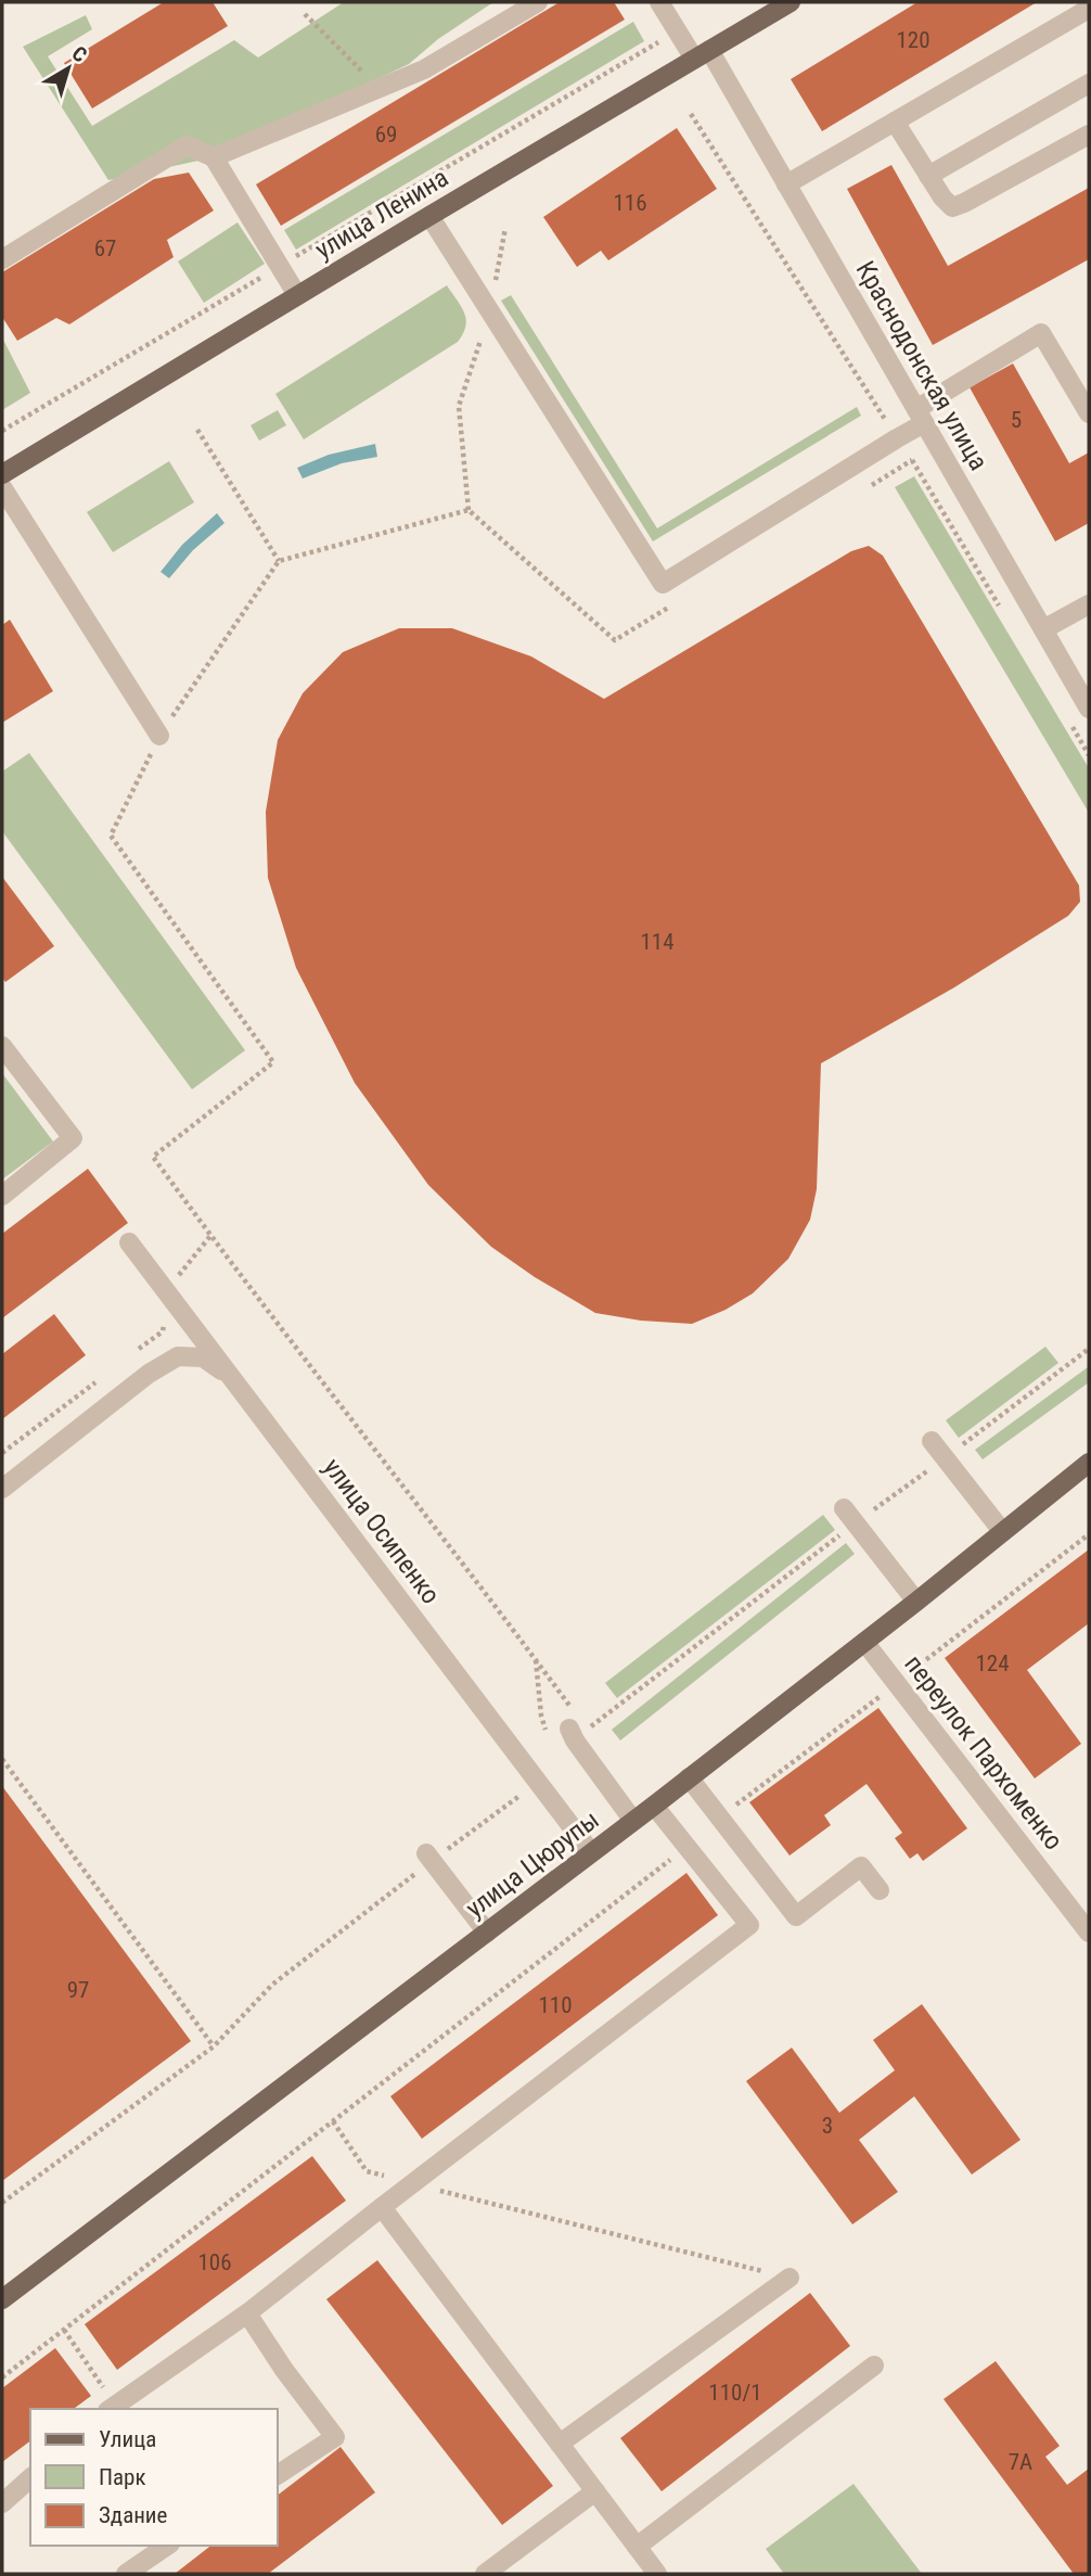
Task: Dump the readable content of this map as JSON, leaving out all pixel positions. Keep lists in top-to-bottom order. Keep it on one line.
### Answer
{"streets":{"main road":["улица Ленина","улица Цюрупы"],"street":["Краснодонская улица","улица Осипенко","переулок Пархоменко"]},"crossings":[["улица Ленина","Краснодонская улица"],["улица Осипенко","улица Цюрупы"],["переулок Пархоменко","улица Цюрупы"]],"house_numbers":["120","69","116","67","5","114","124","97","110","3","106","110/1","7А"],"legend":["Улица","Парк","Здание"],"north":"top right"}
